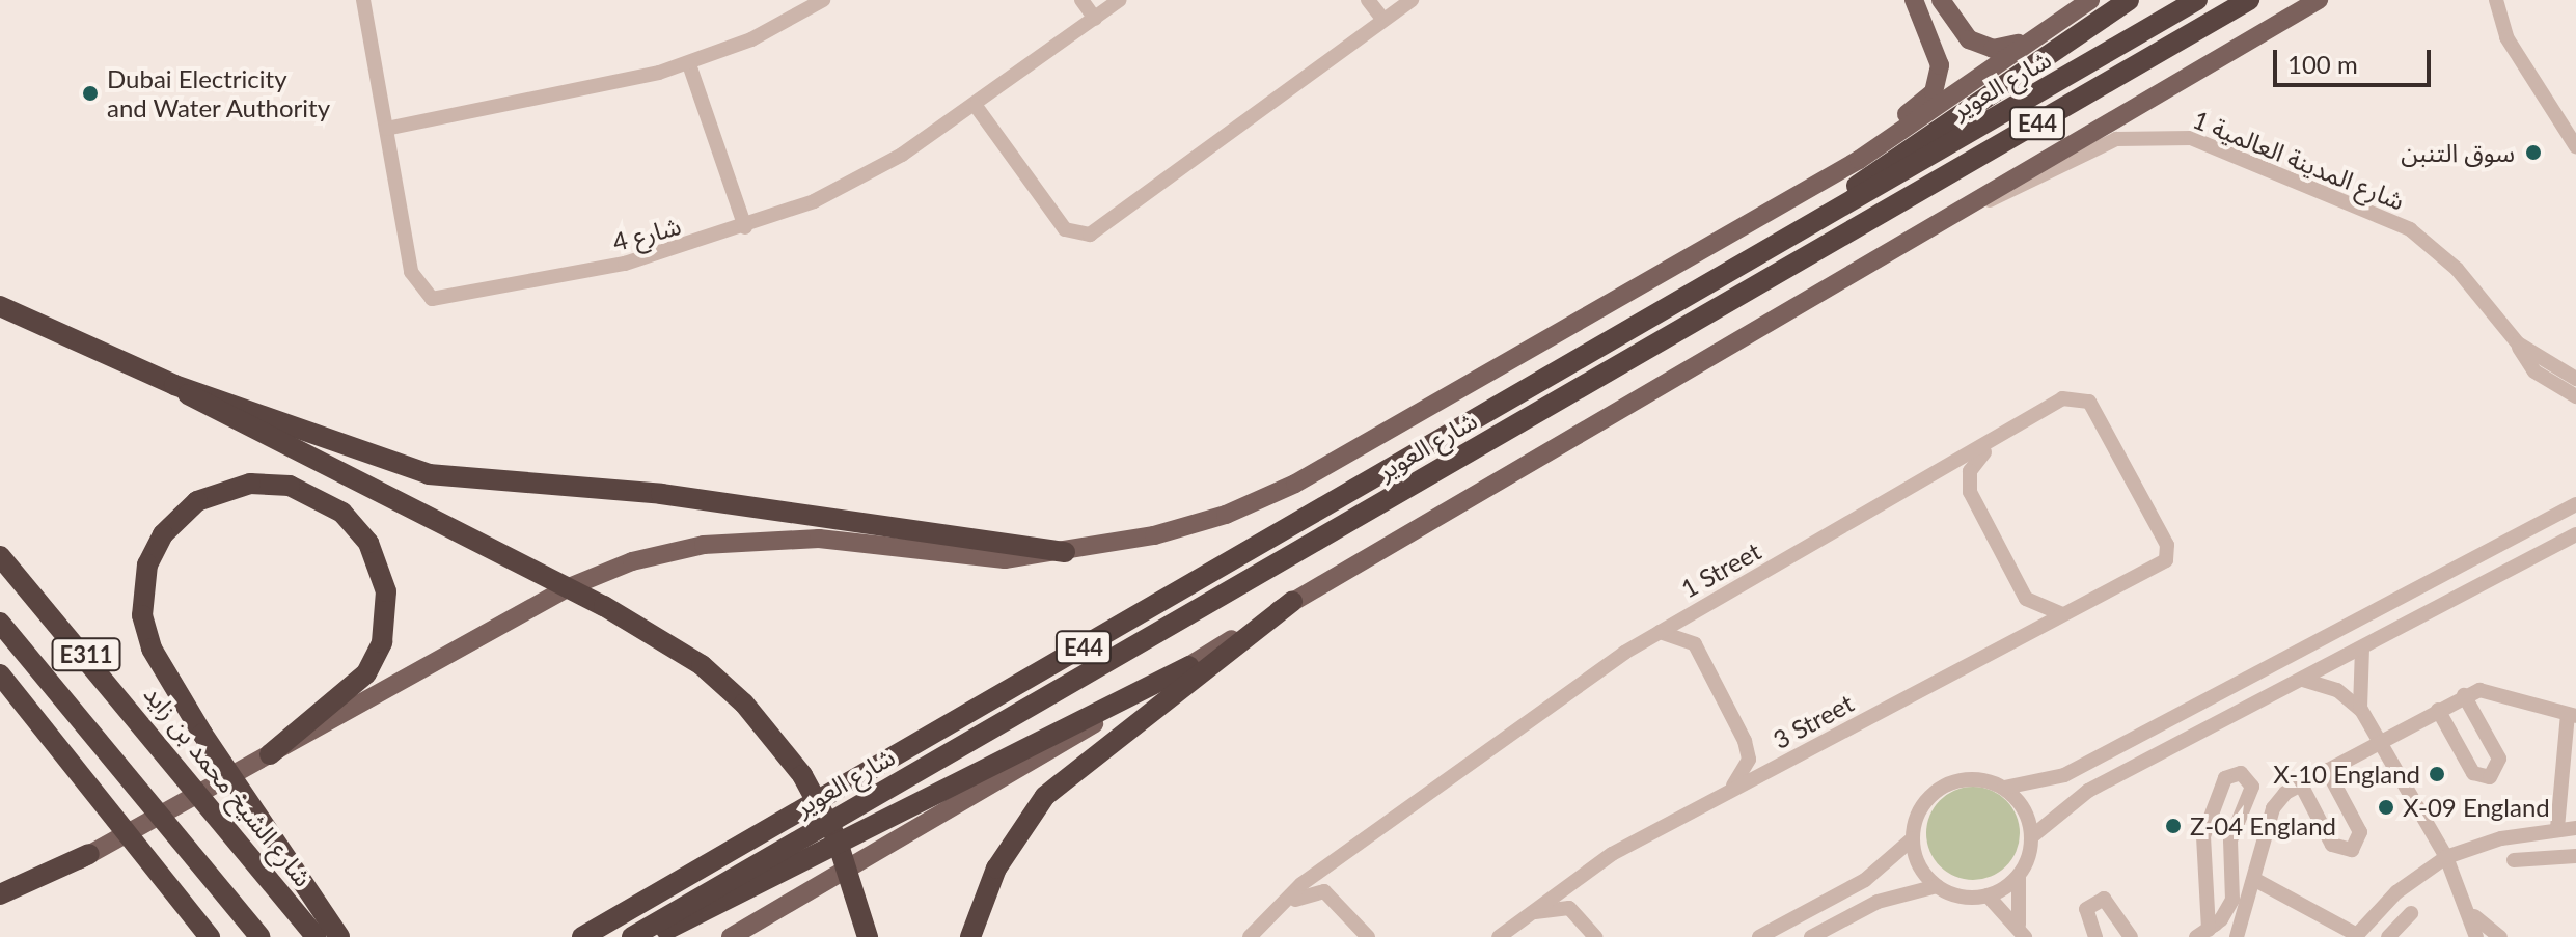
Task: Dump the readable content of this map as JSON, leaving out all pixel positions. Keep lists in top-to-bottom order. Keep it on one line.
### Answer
{"streets":{"highway":["شارع العوير","E44","E311","شارع الشيخ محمد بن زايد"],"street":["شارع المدينة العالمية 1","شارع 4","1 Street","3 Street"]},"crossings":[["1 Street","3 Street"]],"places":["Dubai Electricity and Water Authority","سوق التنبن","X-10 England","X-09 England","Z-04 England"],"scale_bar":"100 m"}
